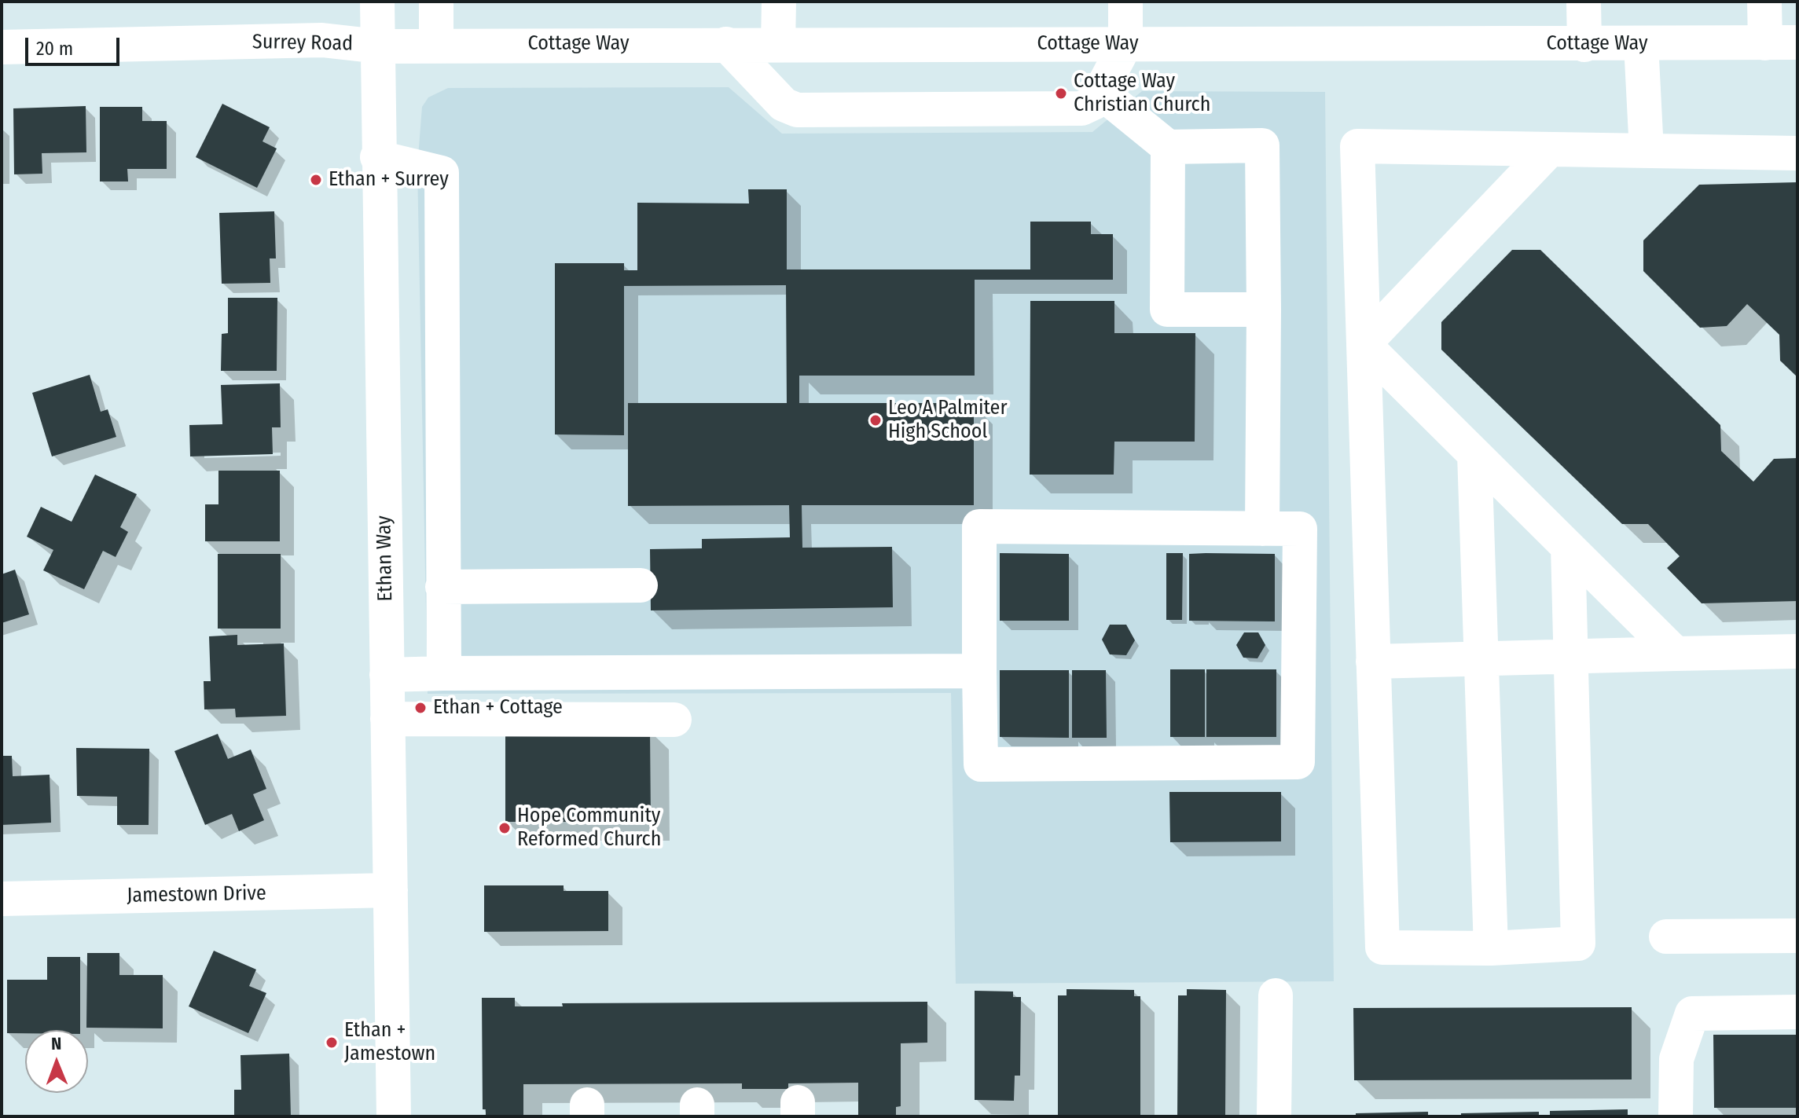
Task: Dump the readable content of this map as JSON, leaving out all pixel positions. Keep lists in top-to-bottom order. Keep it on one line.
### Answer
{"streets":{"street":["Surrey Road","Cottage Way","Ethan Way","Jamestown Drive"]},"crossings":[["Surrey Road","Cottage Way"],["Surrey Road","Ethan Way"],["Cottage Way","Ethan Way"],["Ethan Way","Jamestown Drive"]],"places":["Cottage Way Christian Church","Ethan + Surrey","Leo A Palmiter High School","Ethan + Cottage","Hope Community Reformed Church","Ethan + Jamestown"],"scale_bar":"20 m","north":"top"}
